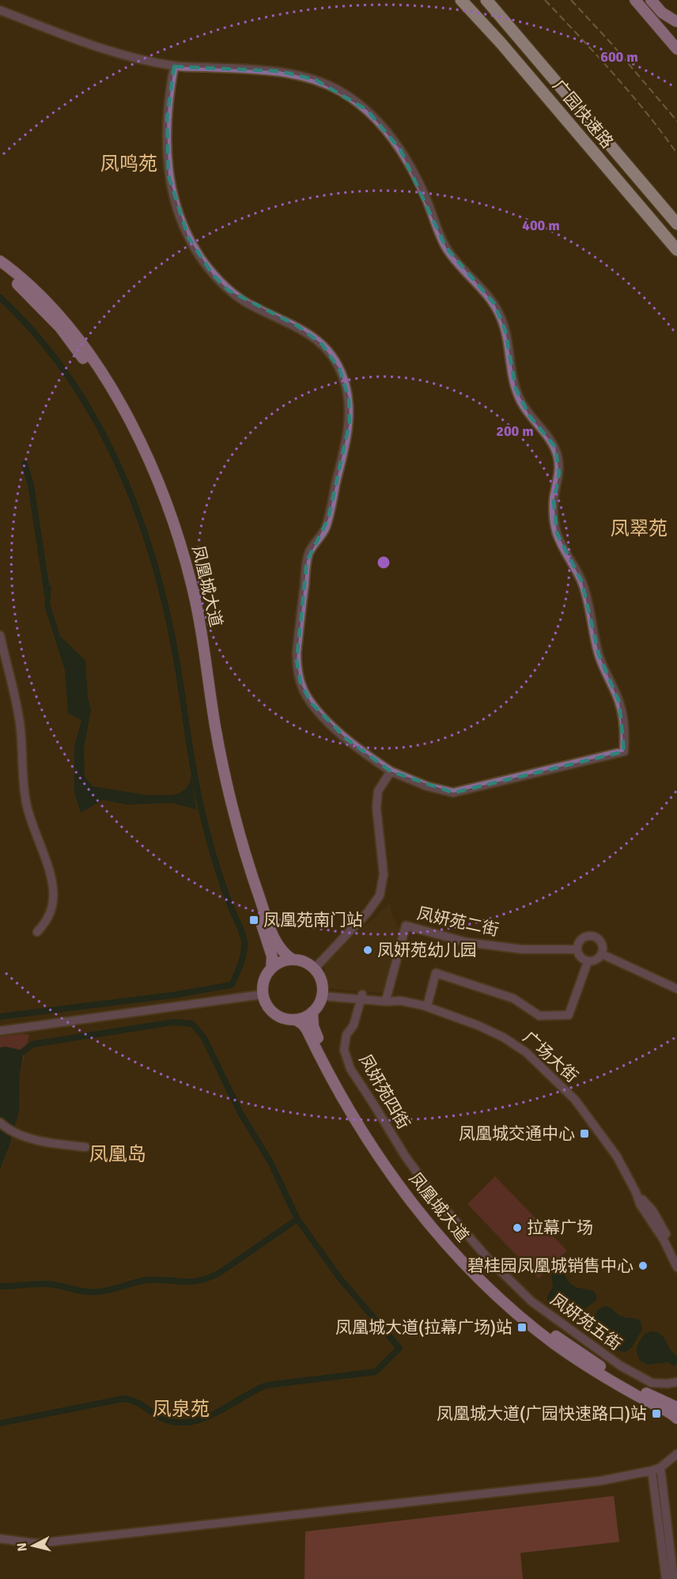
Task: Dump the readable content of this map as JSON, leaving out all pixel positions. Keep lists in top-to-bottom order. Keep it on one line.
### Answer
{"streets":{"highway":["广园快速路"],"main road":["凤凰城大道"],"street":["凤妍苑二街","广场大街","凤妍苑四街","凤妍苑五街"]},"crossings":[["凤凰城大道","广场大街"],["凤妍苑二街","广场大街"],["广场大街","凤妍苑四街"],["凤妍苑四街","凤妍苑五街"]],"districts":["凤鸣苑","凤翠苑","凤凰岛","凤泉苑"],"places":{"transit":["凤凰苑南门站","凤凰城交通中心","凤凰城大道(拉幕广场)站","凤凰城大道(广园快速路口)站"],"other":["凤妍苑幼儿园","拉幕广场","碧桂园凤凰城销售中心"]},"north":"left","rings":["600 m","400 m","200 m"]}
